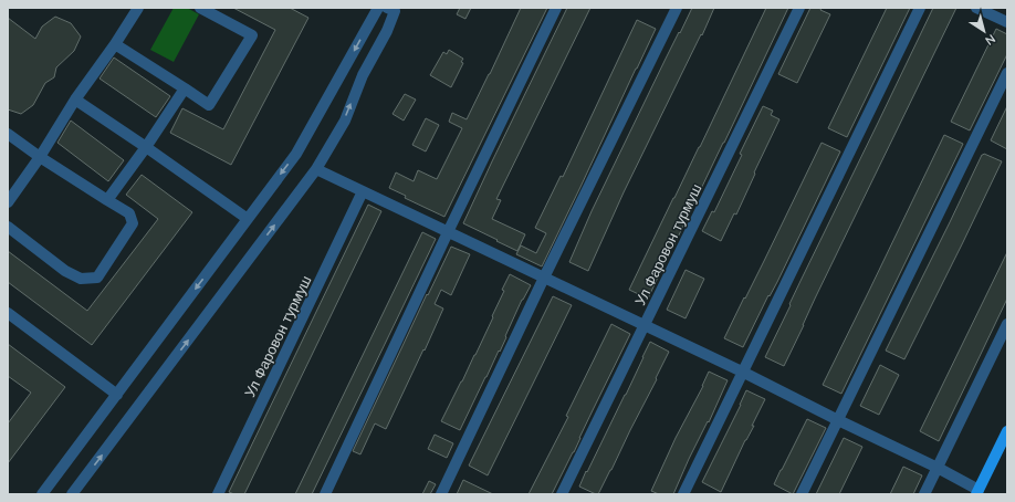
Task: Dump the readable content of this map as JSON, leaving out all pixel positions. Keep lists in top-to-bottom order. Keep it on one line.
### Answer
{"streets":{"street":["Ул Фаровон турмуш"]},"north":"bottom right"}
